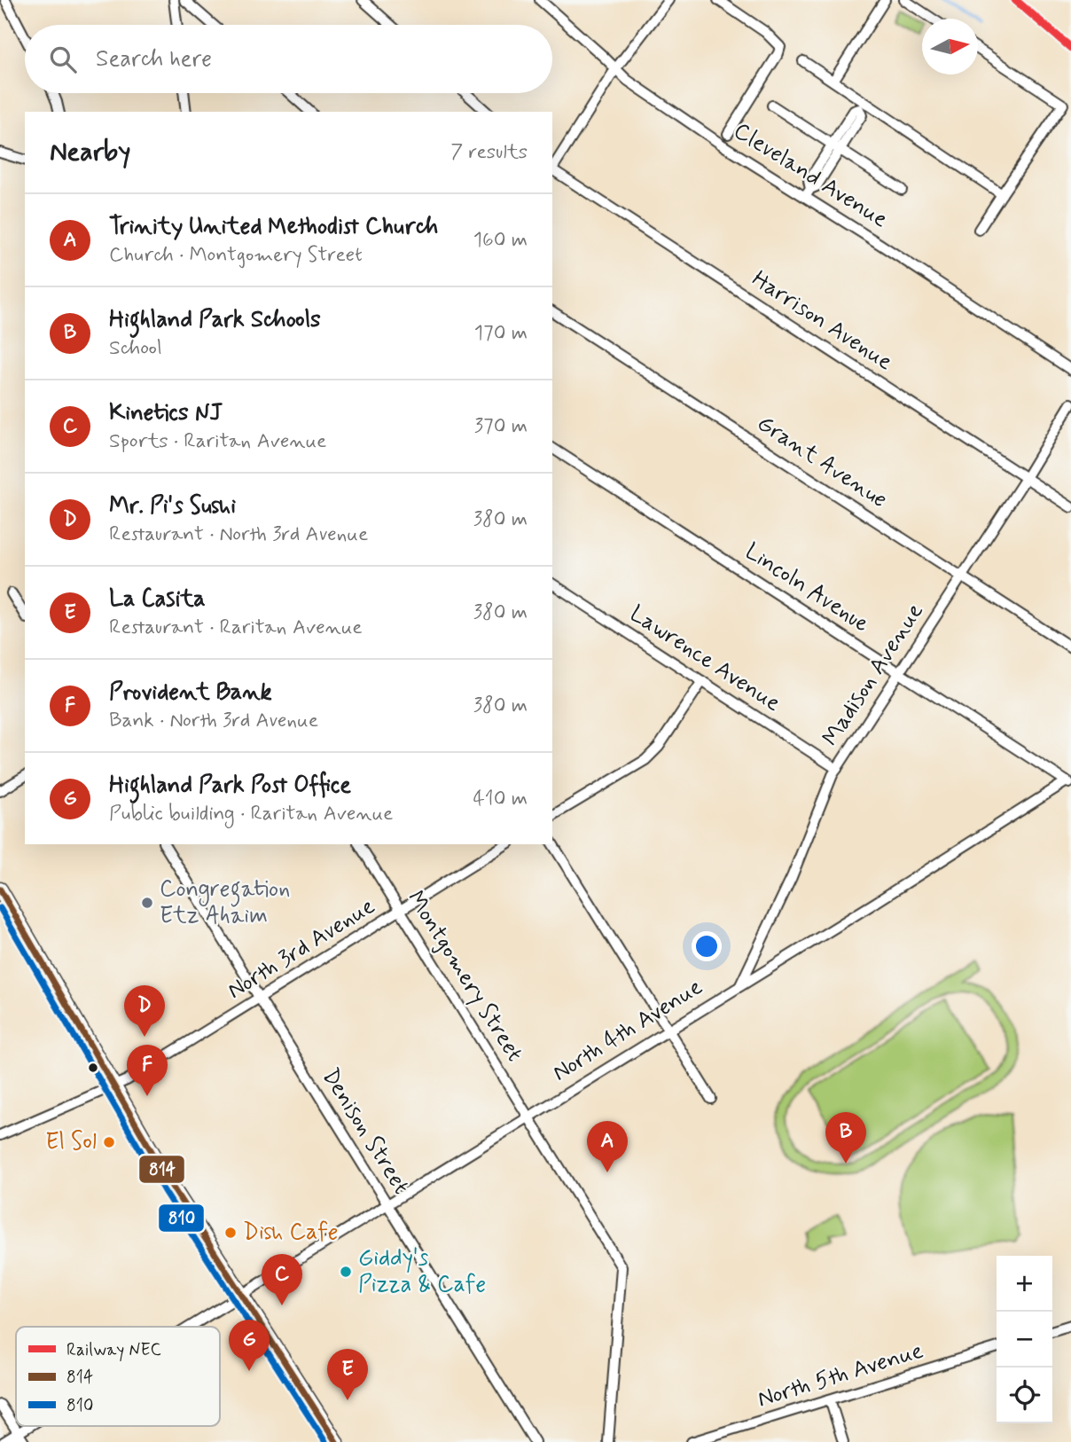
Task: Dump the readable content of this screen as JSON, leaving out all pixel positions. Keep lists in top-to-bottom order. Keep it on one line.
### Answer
{"streets":{"street":["Cleveland Avenue","Harrison Avenue","Grant Avenue","Lincoln Avenue","Lawrence Avenue","Madison Avenue","North 3rd Avenue","Montgomery Street","North 4th Avenue","Denison Street","North 5th Avenue"]},"crossings":[["Harrison Avenue","Madison Avenue"],["Grant Avenue","Madison Avenue"],["Lincoln Avenue","Madison Avenue"],["Lincoln Avenue","North 4th Avenue"],["Lawrence Avenue","Madison Avenue"],["Madison Avenue","North 4th Avenue"],["North 3rd Avenue","Montgomery Street"],["North 3rd Avenue","Denison Street"],["Montgomery Street","North 4th Avenue"],["North 4th Avenue","Denison Street"]],"places":["Congregation Etz Ahaim","El Sol","Dish Cafe","Giddy's Pizza & Cafe"],"lines":["rail line NEC","transit line 814","transit line 810"],"legend":["Railway NEC","814","810"],"north":"right","page":{"search":"Search here","heading":["Nearby","7 results"],"list":[{"mark":"A","name":"Trinity United Methodist Church","note":"Church · Montgomery Street","value":"160 m"},{"mark":"B","name":"Highland Park Schools","note":"School","value":"170 m"},{"mark":"C","name":"Kinetics NJ","note":"Sports · Raritan Avenue","value":"370 m"},{"mark":"D","name":"Mr. Pi's Sushi","note":"Restaurant · North 3rd Avenue","value":"380 m"},{"mark":"E","name":"La Casita","note":"Restaurant · Raritan Avenue","value":"380 m"},{"mark":"F","name":"Provident Bank","note":"Bank · North 3rd Avenue","value":"380 m"},{"mark":"G","name":"Highland Park Post Office","note":"Public building · Raritan Avenue","value":"410 m"}],"pins":["D","F","B","A","C","G","E"],"map_buttons":["+","−"]}}
